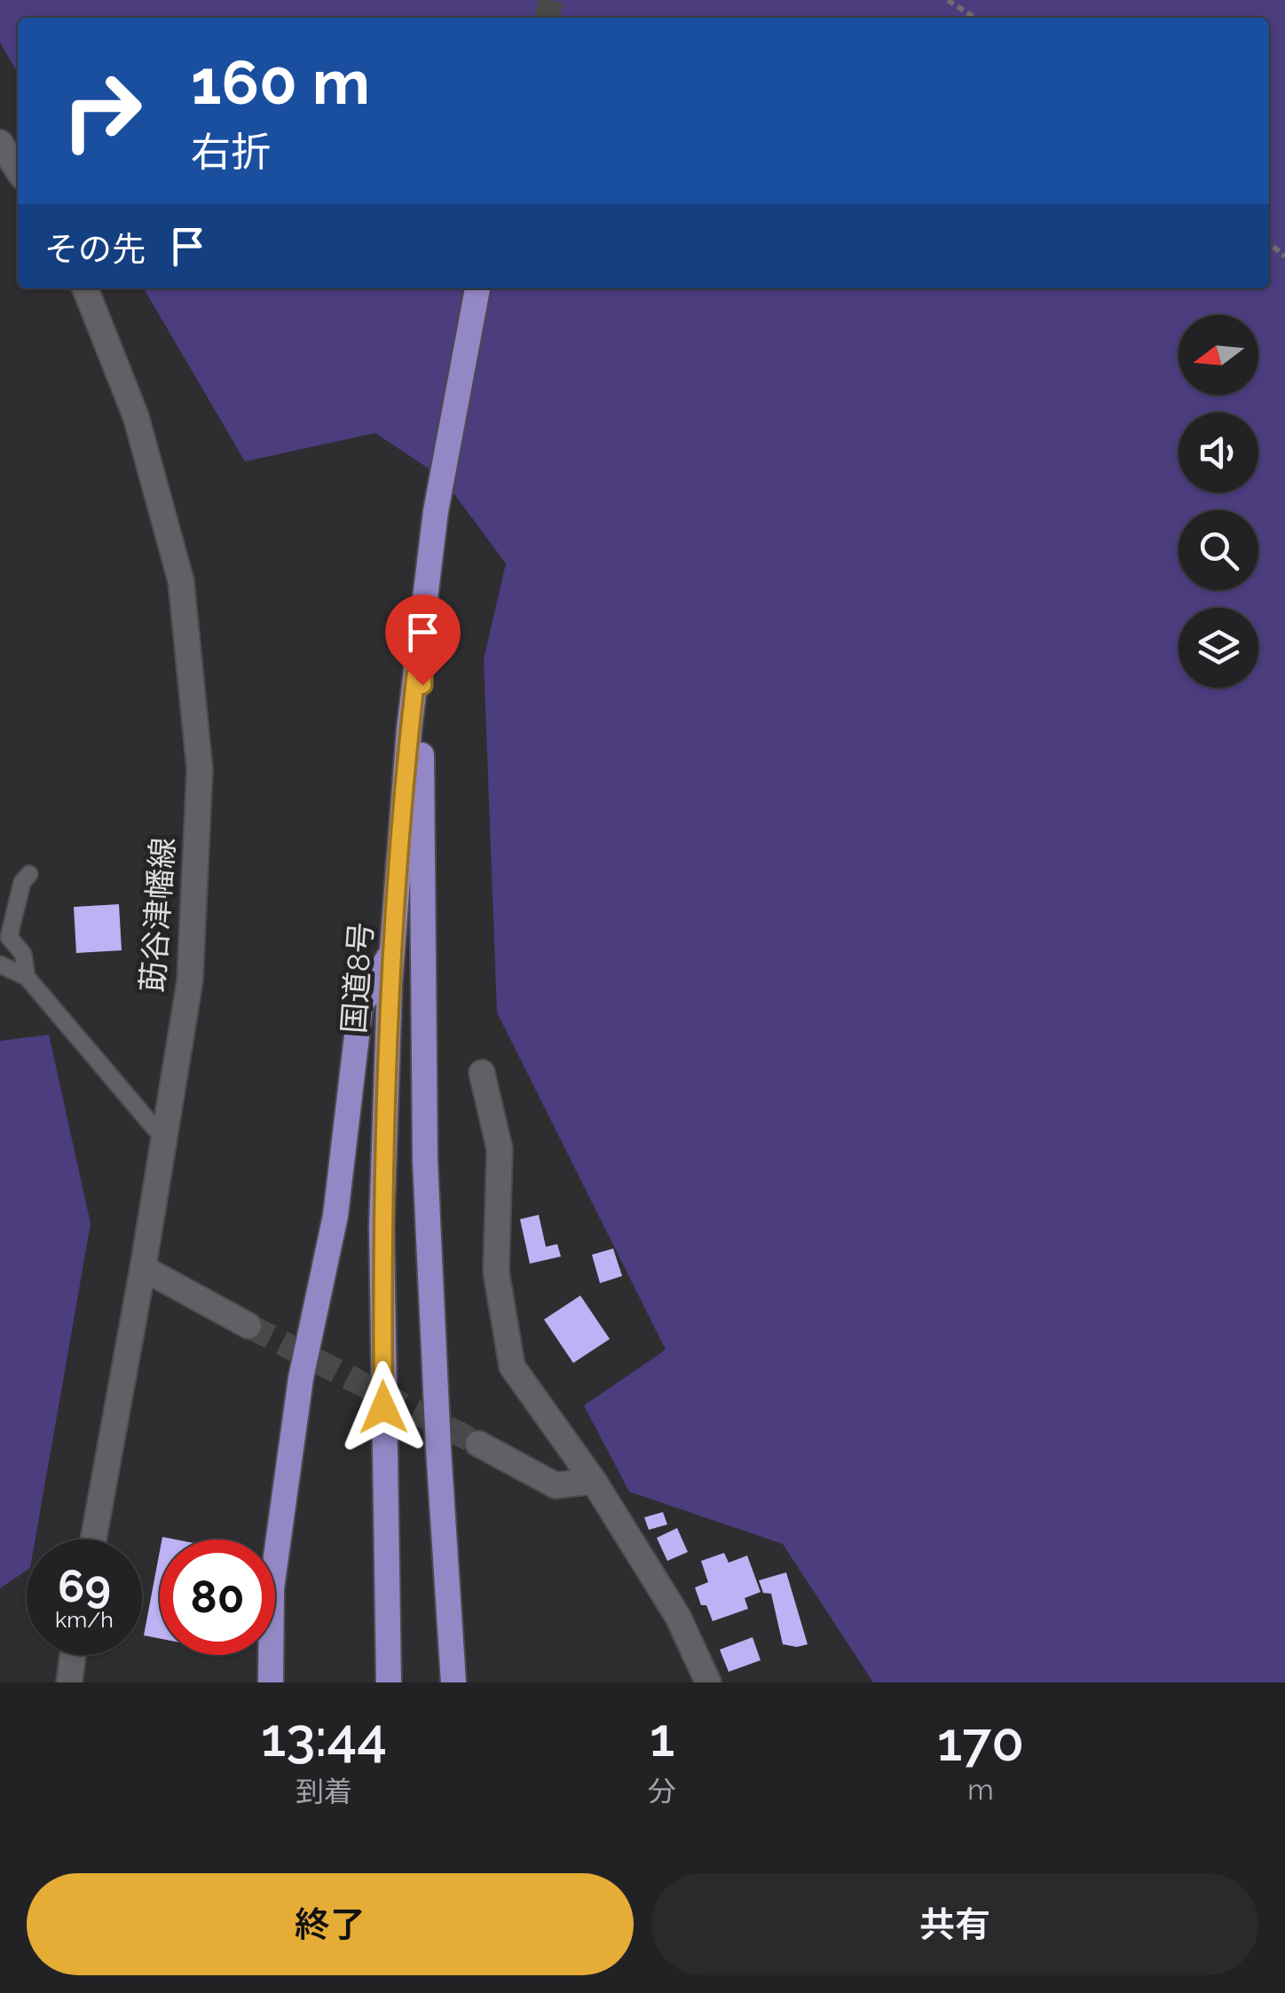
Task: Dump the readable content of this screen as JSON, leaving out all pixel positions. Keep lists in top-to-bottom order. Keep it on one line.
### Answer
{"streets":{"highway":["国道8号"],"main road":["莇谷津幡線"]},"north":"left","page":{"turn":["160 m","右折"],"then":"その先","speed":"69 km/h","limit":"80","eta":["13:44","到着","1","分","170","m"],"buttons":["終了","共有"]}}
